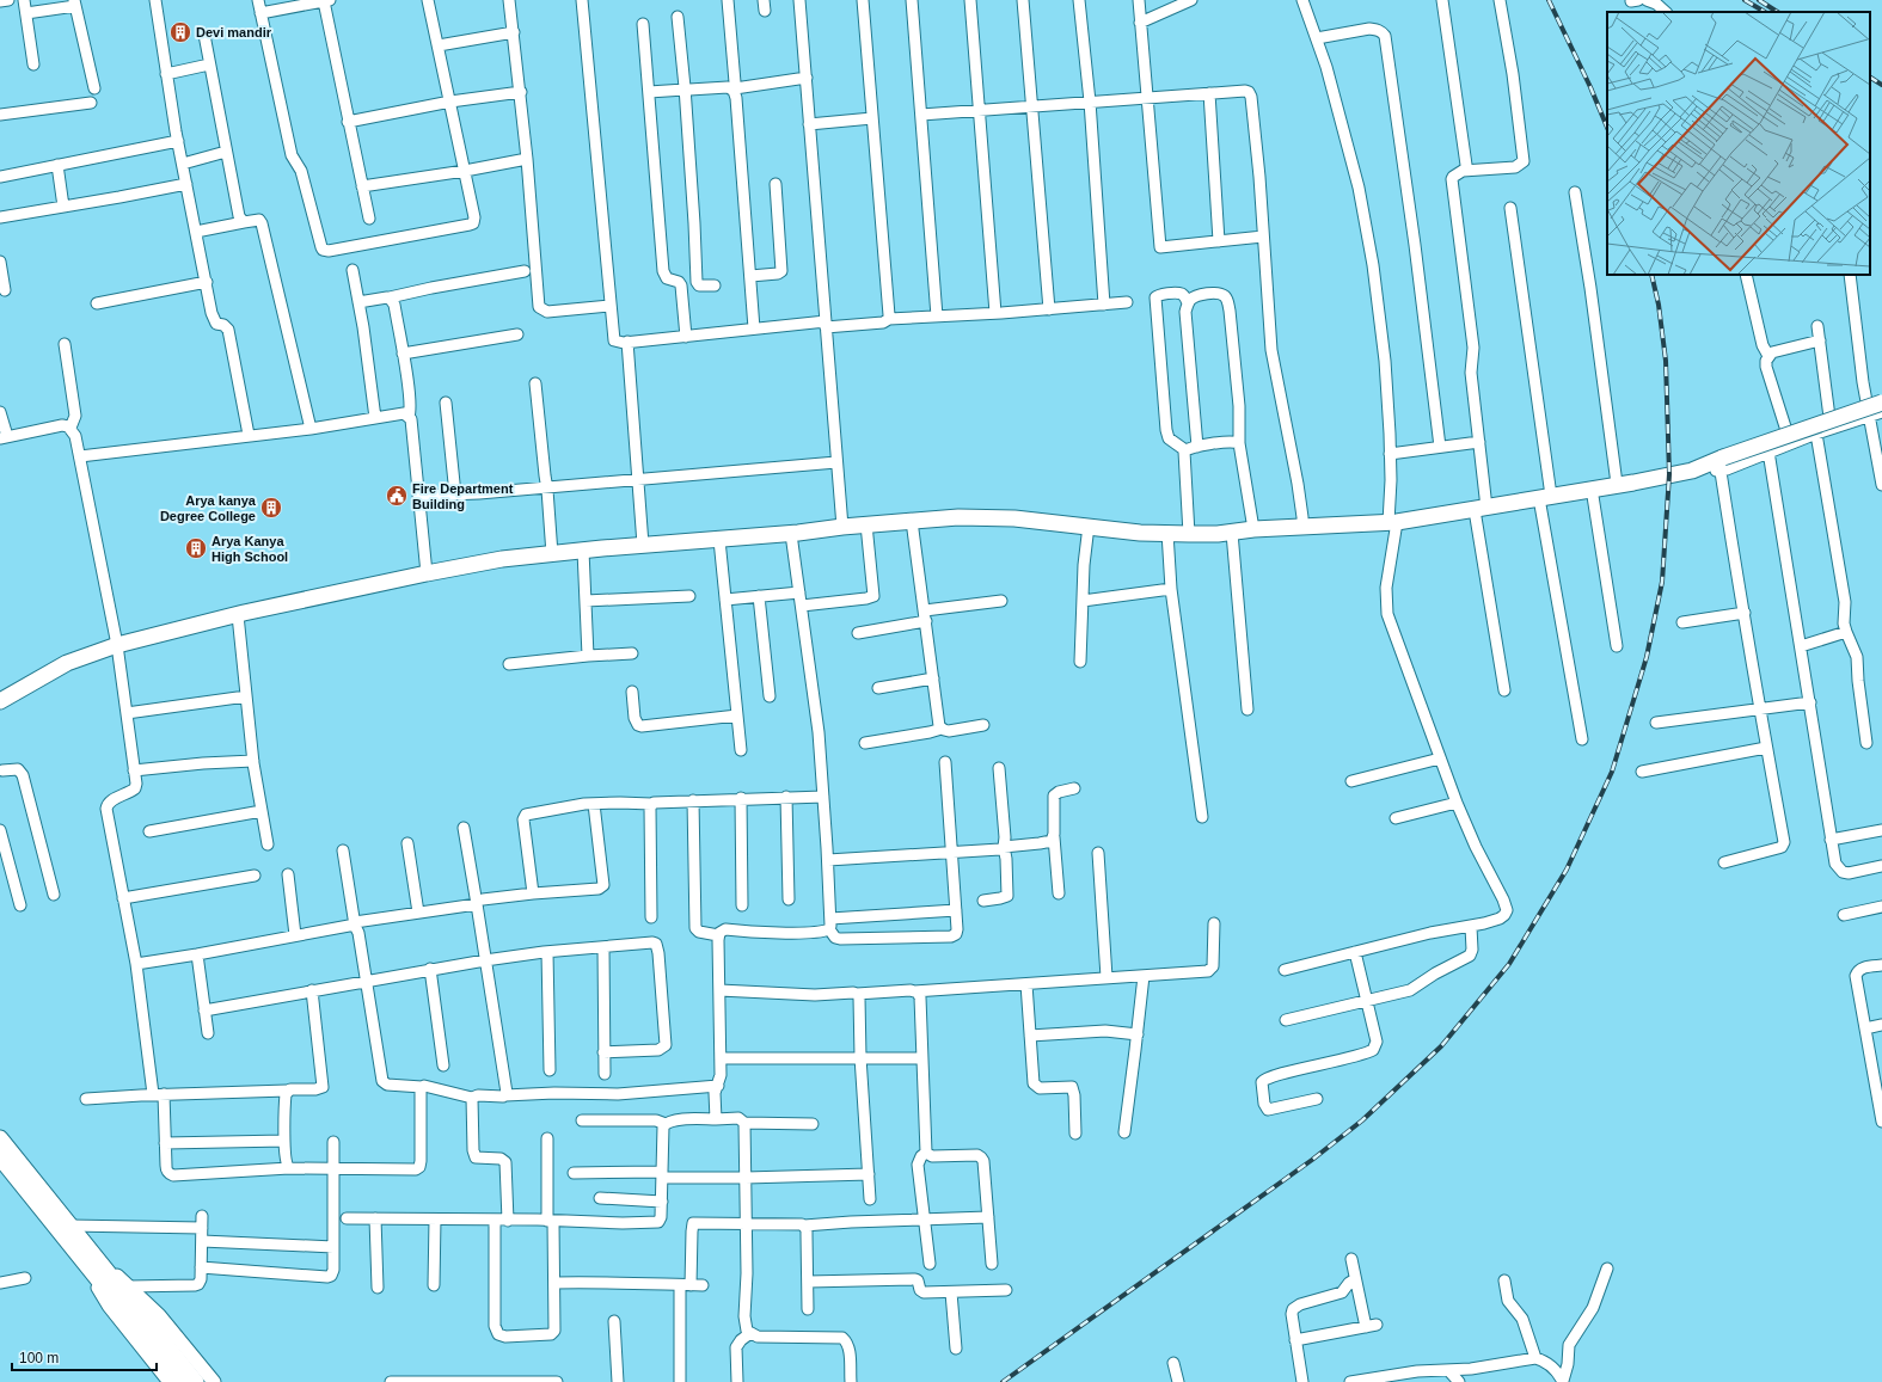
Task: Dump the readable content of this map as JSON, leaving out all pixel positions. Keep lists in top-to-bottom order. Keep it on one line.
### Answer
{"places":{"building":["Devi mandir","Arya kanya Degree College","Arya Kanya High School"],"public building":["Fire Department Building"]},"scale_bar":"100 m"}
